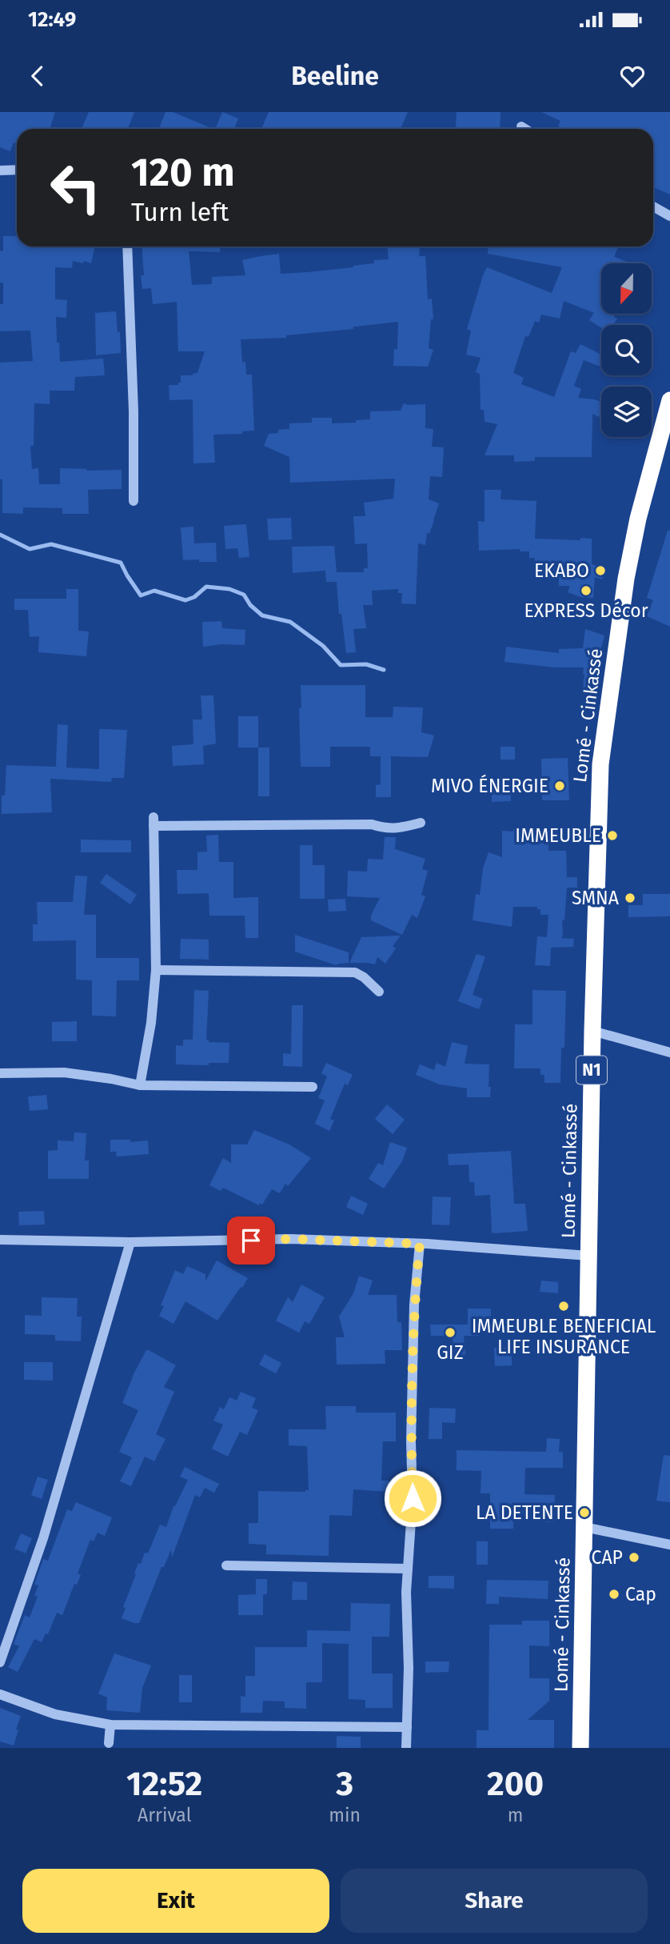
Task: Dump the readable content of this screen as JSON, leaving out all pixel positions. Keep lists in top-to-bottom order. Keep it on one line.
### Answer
{"streets":{"highway":["Lomé - Cinkassé","N1"]},"places":["EKABO","EXPRESS Décor","MIVO ÉNERGIE","IMMEUBLE","SMNA","IMMEUBLE BENEFICIAL LIFE INSURANCE","GIZ","LA DETENTE","CAP","Cap"],"north":"bottom","page":{"status":"12:49","header":"Beeline","turn":["120 m","Turn left"],"eta":["12:52","Arrival","3","min","200","m"],"buttons":["Exit","Share"]}}
